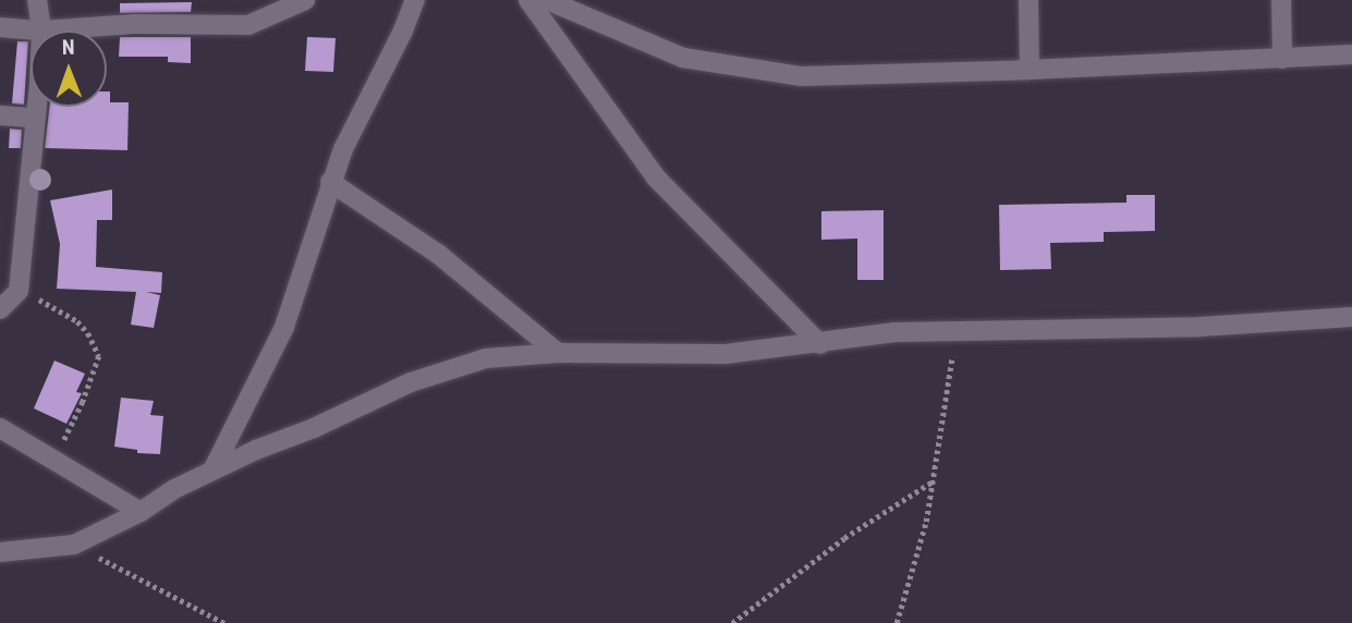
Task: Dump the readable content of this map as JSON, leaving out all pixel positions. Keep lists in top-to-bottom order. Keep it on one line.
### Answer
{"north":"top"}
